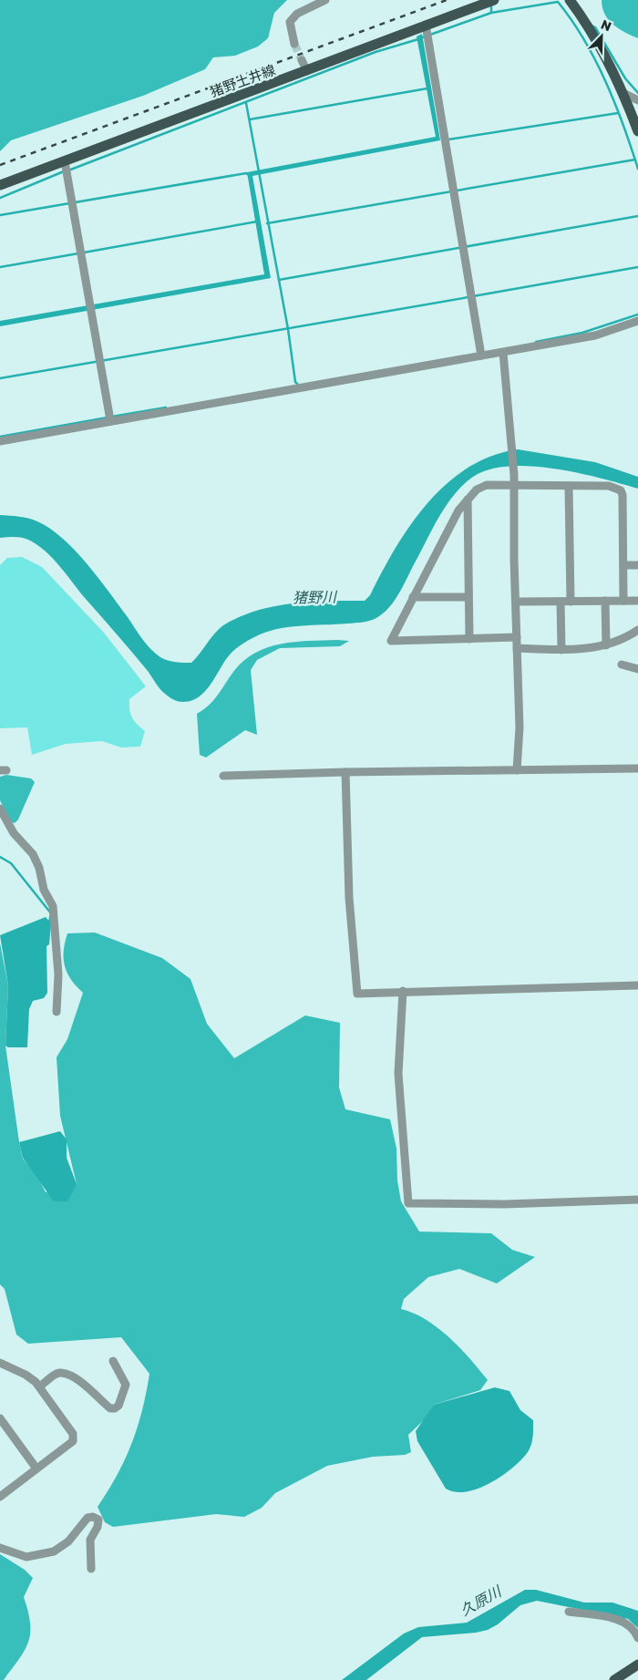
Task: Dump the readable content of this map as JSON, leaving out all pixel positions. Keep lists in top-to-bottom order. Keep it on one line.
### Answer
{"streets":{"main road":["猪野土井線"]},"water":["猪野川","久原川"],"north":"top right"}
